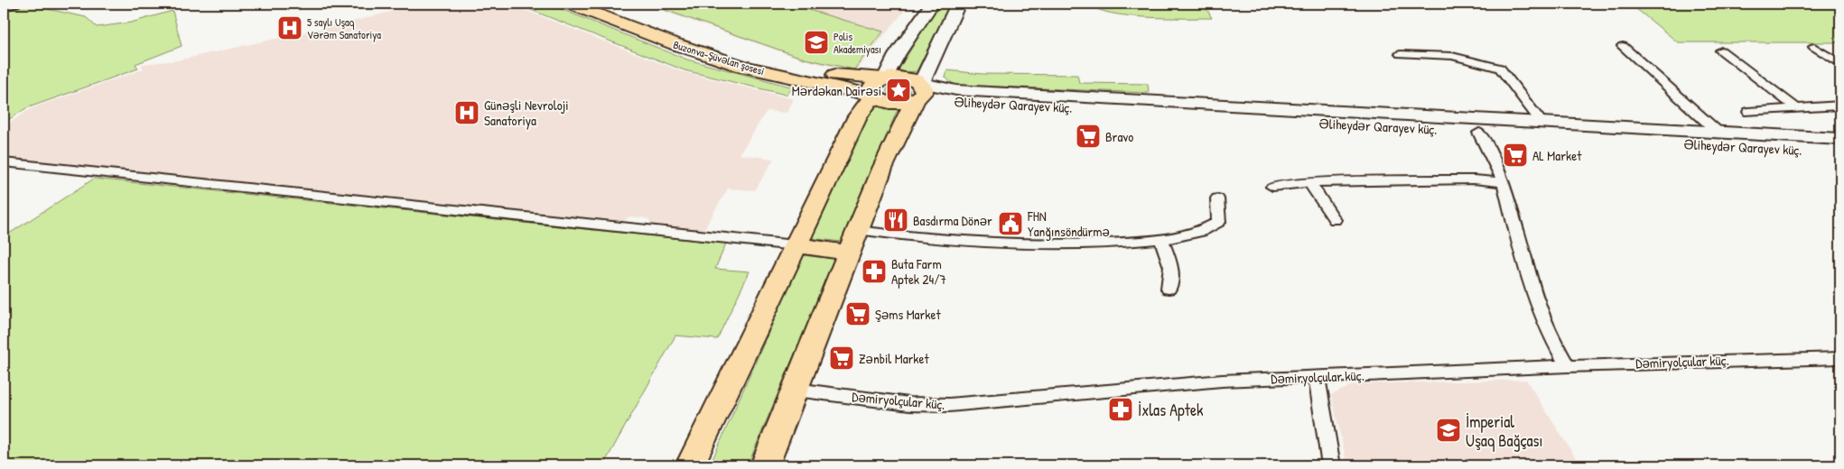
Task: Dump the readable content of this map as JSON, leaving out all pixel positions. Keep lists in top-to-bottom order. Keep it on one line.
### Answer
{"streets":{"main road":["Buzonva-Şüvəlan şosesi","Əliheydər Qarayev küç."],"street":["Dəmiryolçular küç."]},"places":{"hospital":["5 saylı Uşaq Vərəm Sanatoriya","Günəşli Nevroloji Sanatoriya"],"school or university":["Polis Akademiyası","İmperial Uşaq Bağçası"],"place":["Mərdəkan Dairəsi"],"supermarket":["Bravo","AL Market","Şəms Market","Zənbil Market"],"restaurant":["Basdırma Dönər"],"public building":["FHN Yanğınsöndürmə"],"pharmacy":["Buta Farm Aptek 24/7","İxlas Aptek"]}}
